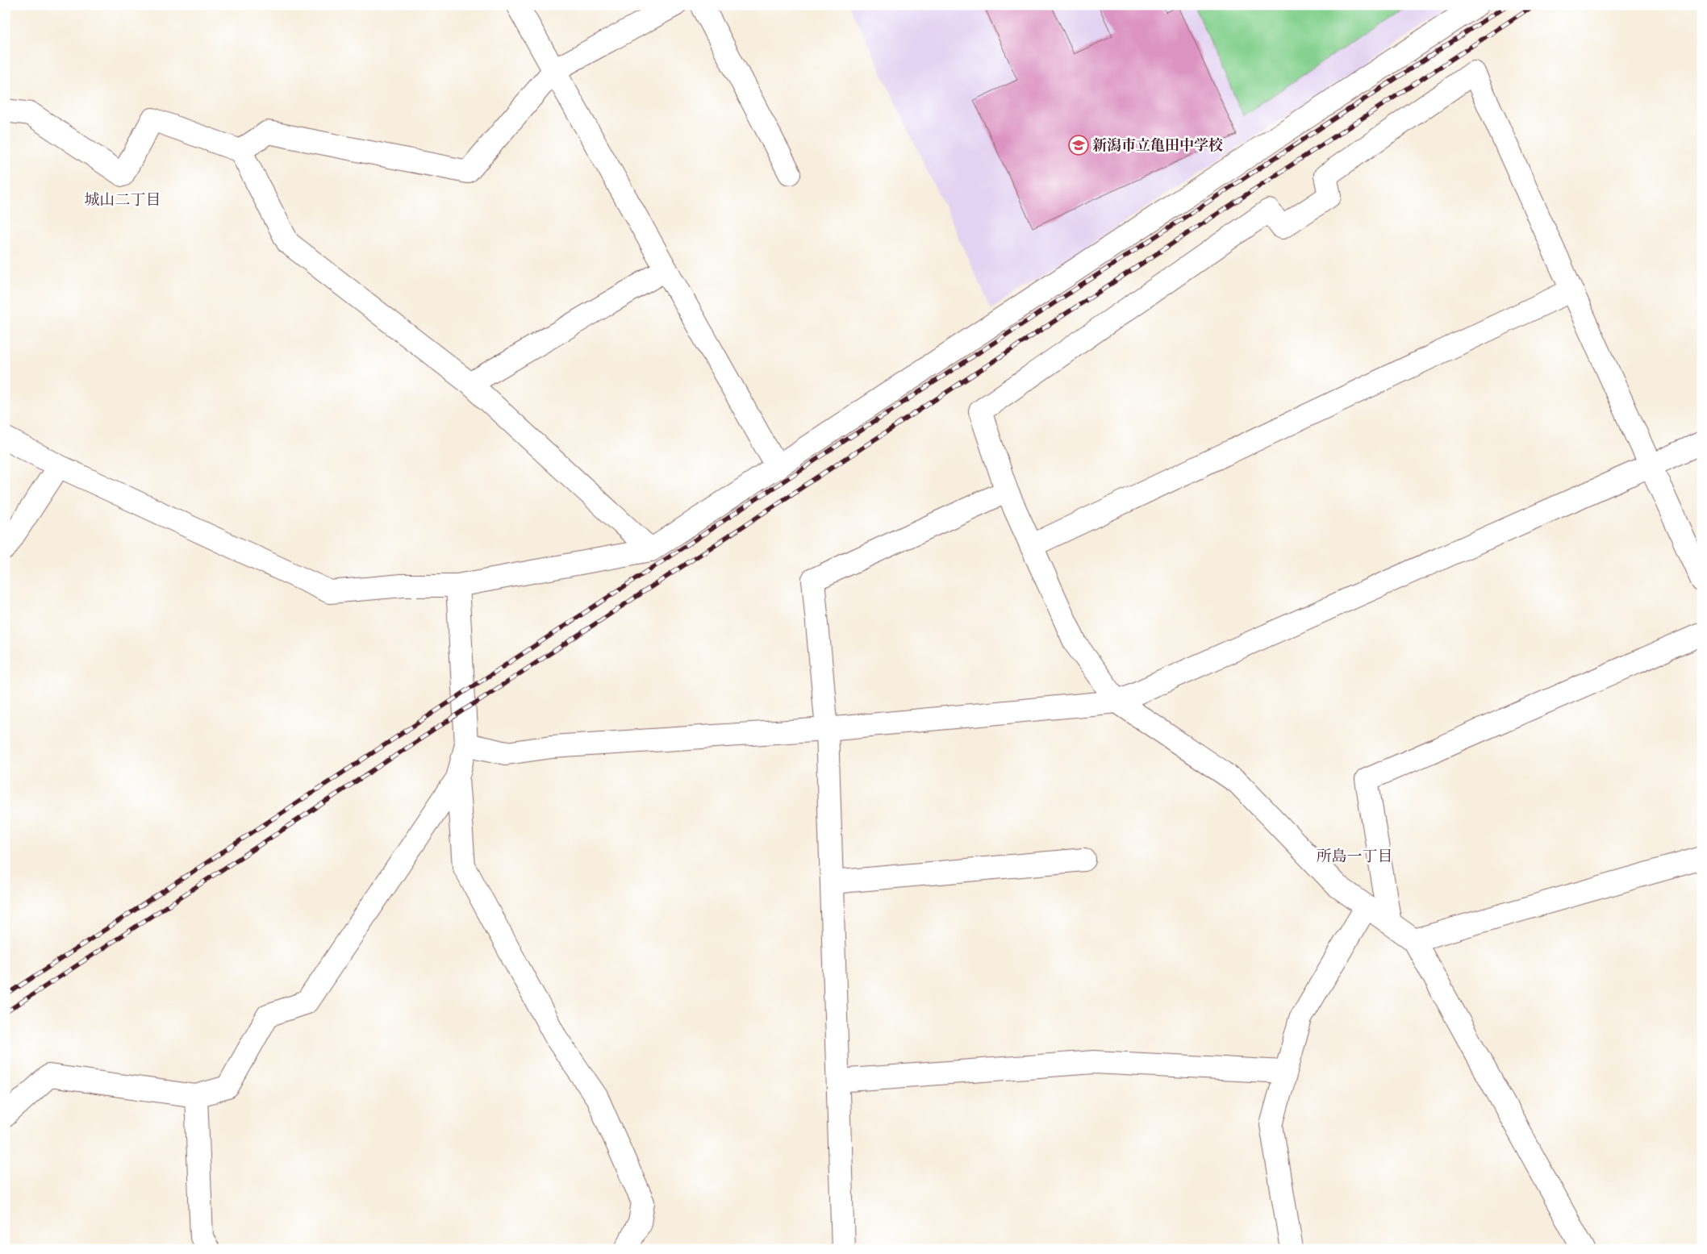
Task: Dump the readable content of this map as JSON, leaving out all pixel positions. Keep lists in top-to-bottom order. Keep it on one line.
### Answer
{"districts":["城山二丁目","所島一丁目"],"places":{"school or university":["新潟市立亀田中学校"]}}
